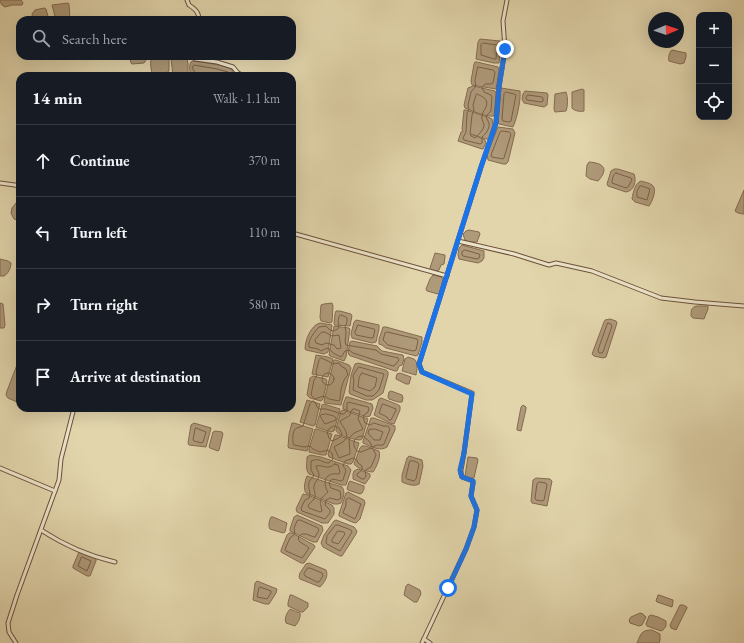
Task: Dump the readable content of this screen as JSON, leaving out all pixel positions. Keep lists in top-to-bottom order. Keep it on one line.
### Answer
{"north":"right","page":{"map_buttons":["+","−"],"search":"Search here","heading":["14 min","Walk · 1.1 km"],"list":[["Continue","370 m"],["Turn left","110 m"],["Turn right","580 m"],"Arrive at destination"]}}
